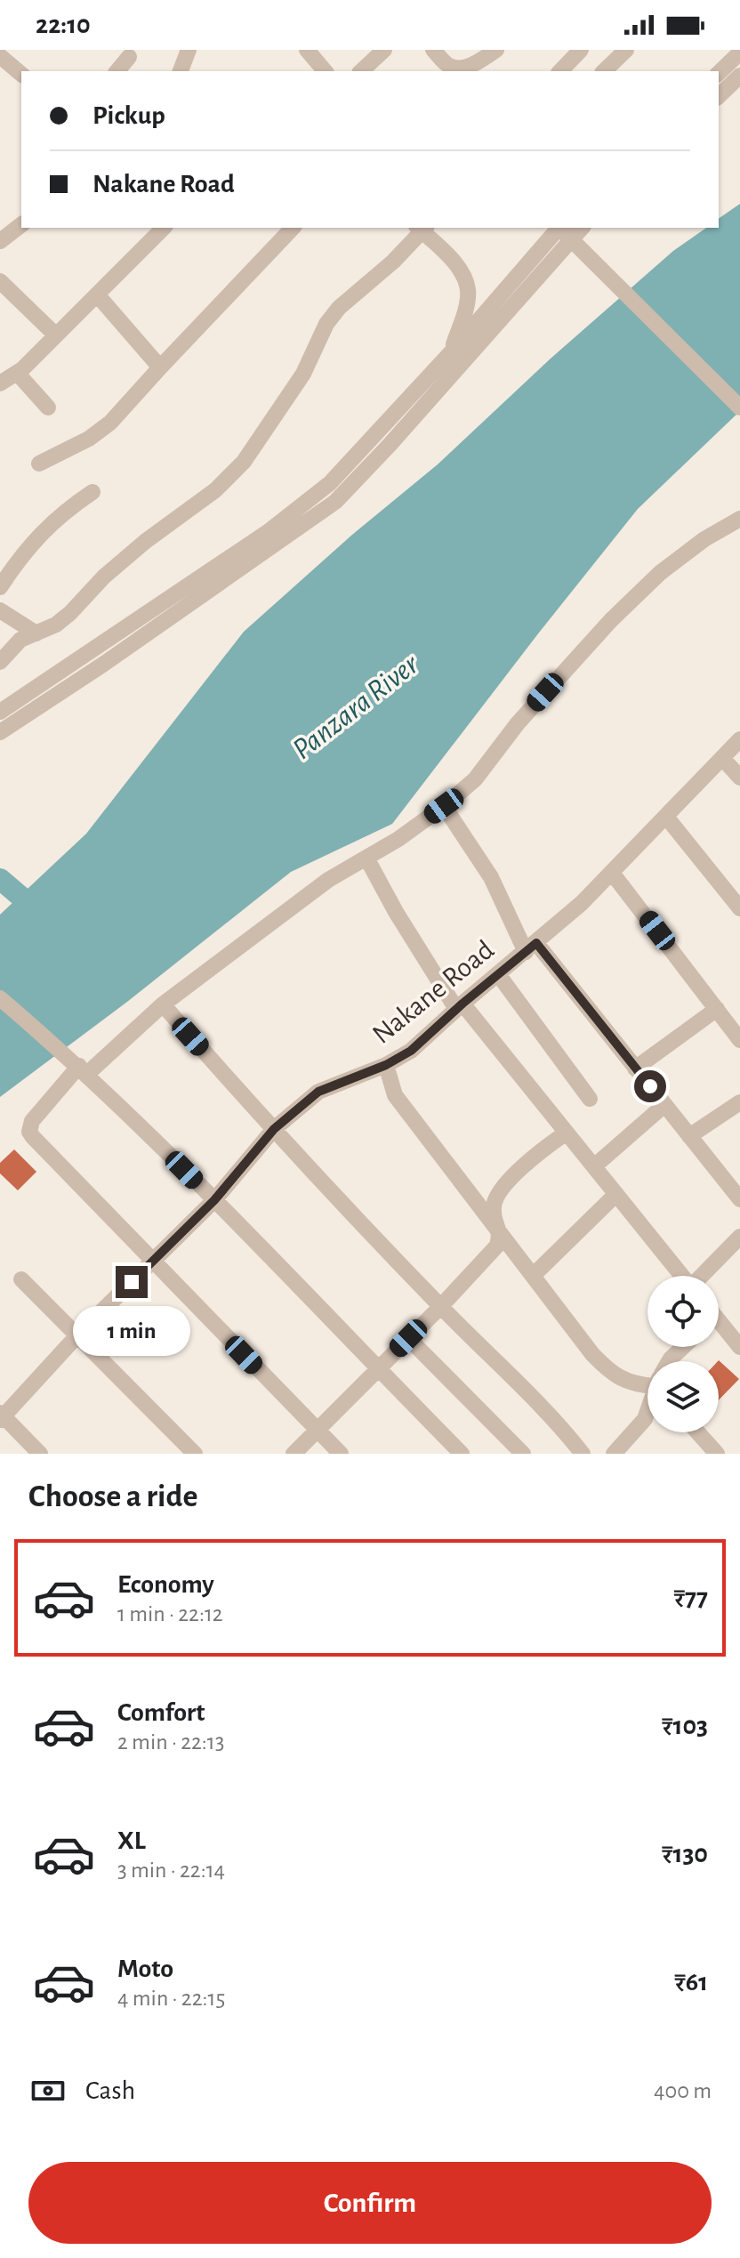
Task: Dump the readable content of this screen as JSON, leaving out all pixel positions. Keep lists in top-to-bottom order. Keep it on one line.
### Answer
{"streets":{"street":["Nakane Road"]},"water":["Panzara River"],"page":{"status":"22:10","banner":["Pickup","Nakane Road"],"bubble":"1 min","heading":"Choose a ride","list":[{"name":"Economy","note":"1 min · 22:12","value":"₹77"},{"name":"Comfort","note":"2 min · 22:13","value":"₹103"},{"name":"XL","note":"3 min · 22:14","value":"₹130"},{"name":"Moto","note":"4 min · 22:15","value":"₹61"}],"pay":["Cash","400 m"],"buttons":"Confirm"}}
